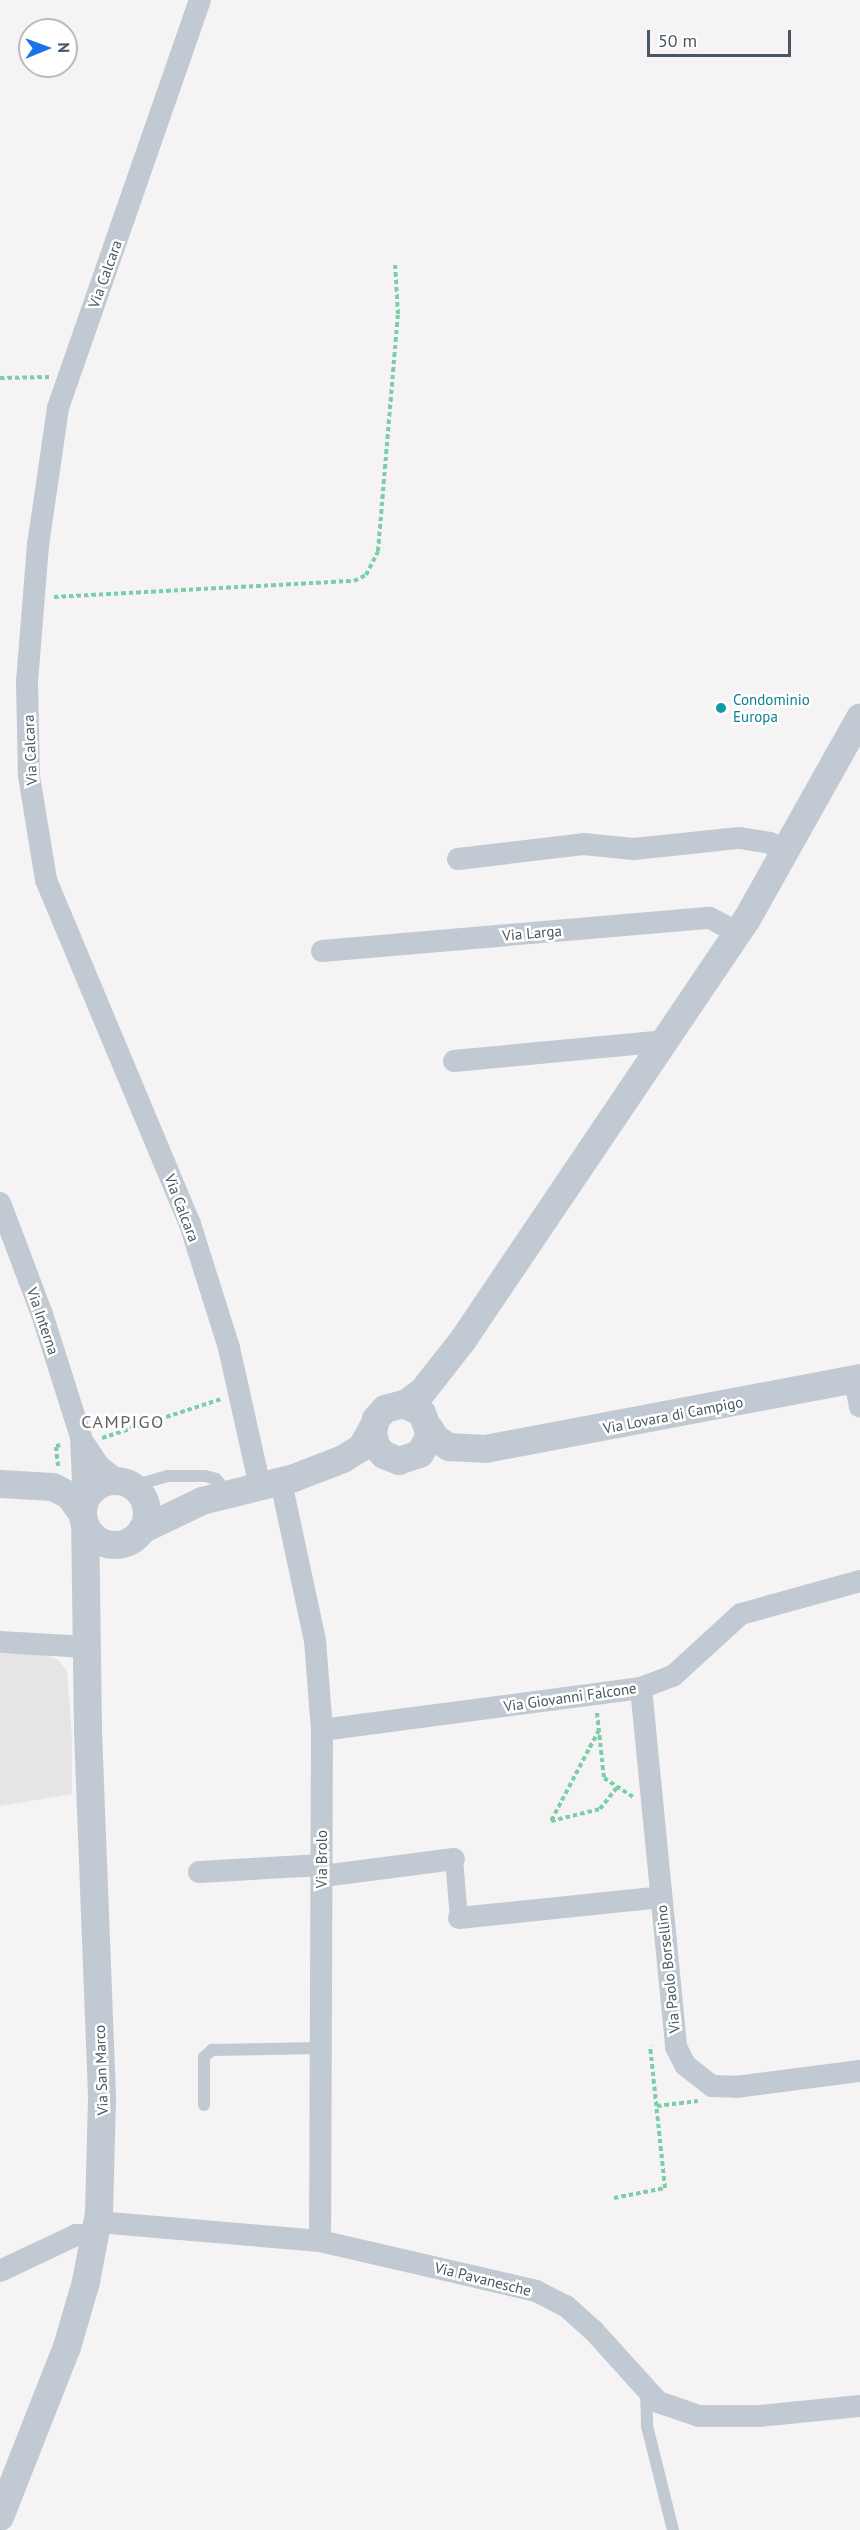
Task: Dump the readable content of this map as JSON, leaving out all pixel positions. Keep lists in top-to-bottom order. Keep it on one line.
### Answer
{"streets":{"street":["Via Calcara","Via Larga","Via Interna","Via Lovara di Campigo","Via Giovanni Falcone","Via Brolo","Via Paolo Borsellino","Via San Marco","Via Pavanesche"]},"crossings":[["Via Calcara","Via Lovara di Campigo"],["Via Calcara","Via Brolo"],["Via Interna","Via Lovara di Campigo"],["Via Interna","Via San Marco"],["Via Lovara di Campigo","Via Brolo"],["Via Lovara di Campigo","Via San Marco"],["Via Giovanni Falcone","Via Brolo"],["Via Giovanni Falcone","Via Paolo Borsellino"],["Via Brolo","Via Pavanesche"],["Via San Marco","Via Pavanesche"]],"districts":["CAMPIGO"],"places":["Condominio Europa"],"scale_bar":"50 m","north":"right"}
